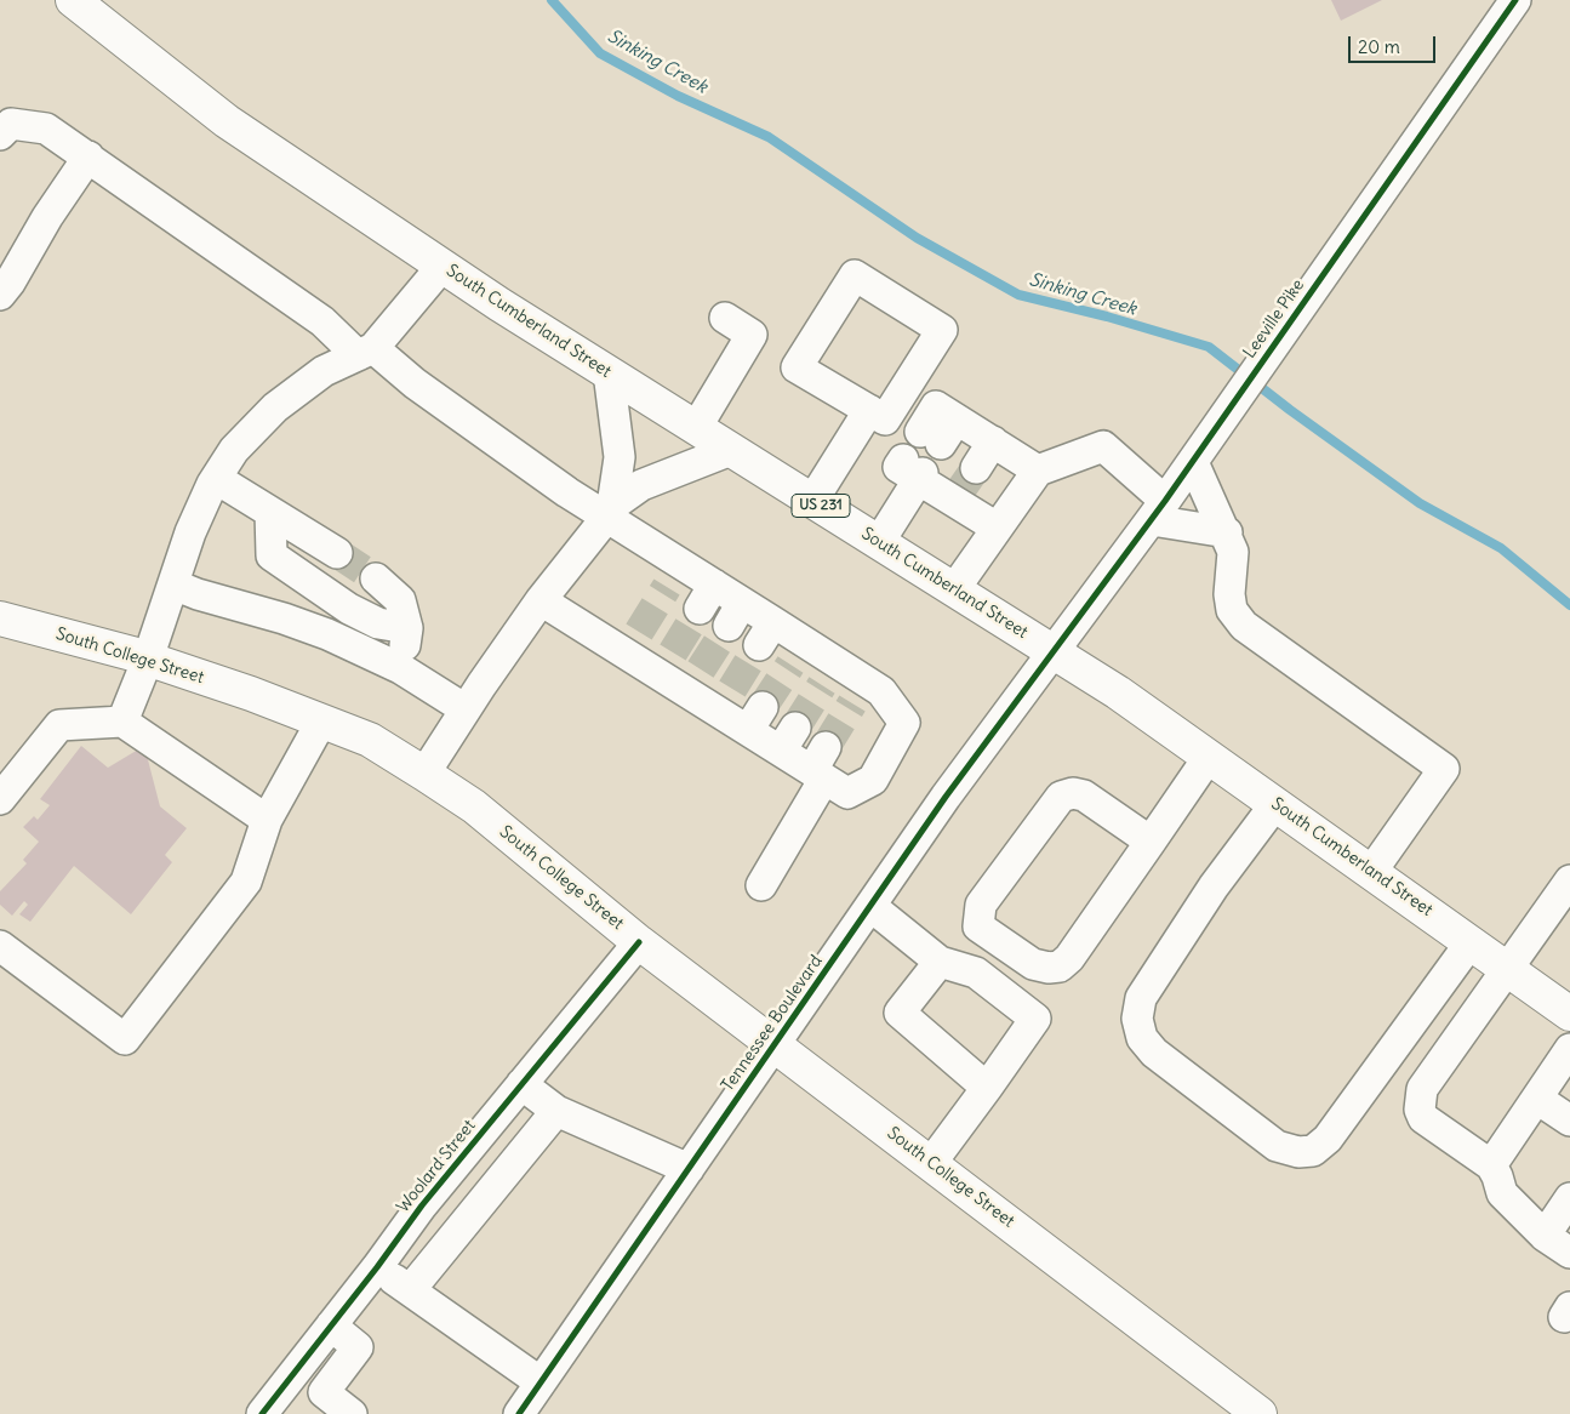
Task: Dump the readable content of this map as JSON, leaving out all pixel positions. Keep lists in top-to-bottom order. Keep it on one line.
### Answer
{"streets":{"main road":["South Cumberland Street","US 231","South College Street"],"street":["Leeville Pike","Tennessee Boulevard","Woolard Street"]},"crossings":[["Leeville Pike","South Cumberland Street"],["Leeville Pike","Tennessee Boulevard"],["South Cumberland Street","Tennessee Boulevard"],["South College Street","Tennessee Boulevard"],["South College Street","Woolard Street"]],"water":["Sinking Creek"],"scale_bar":"20 m"}
